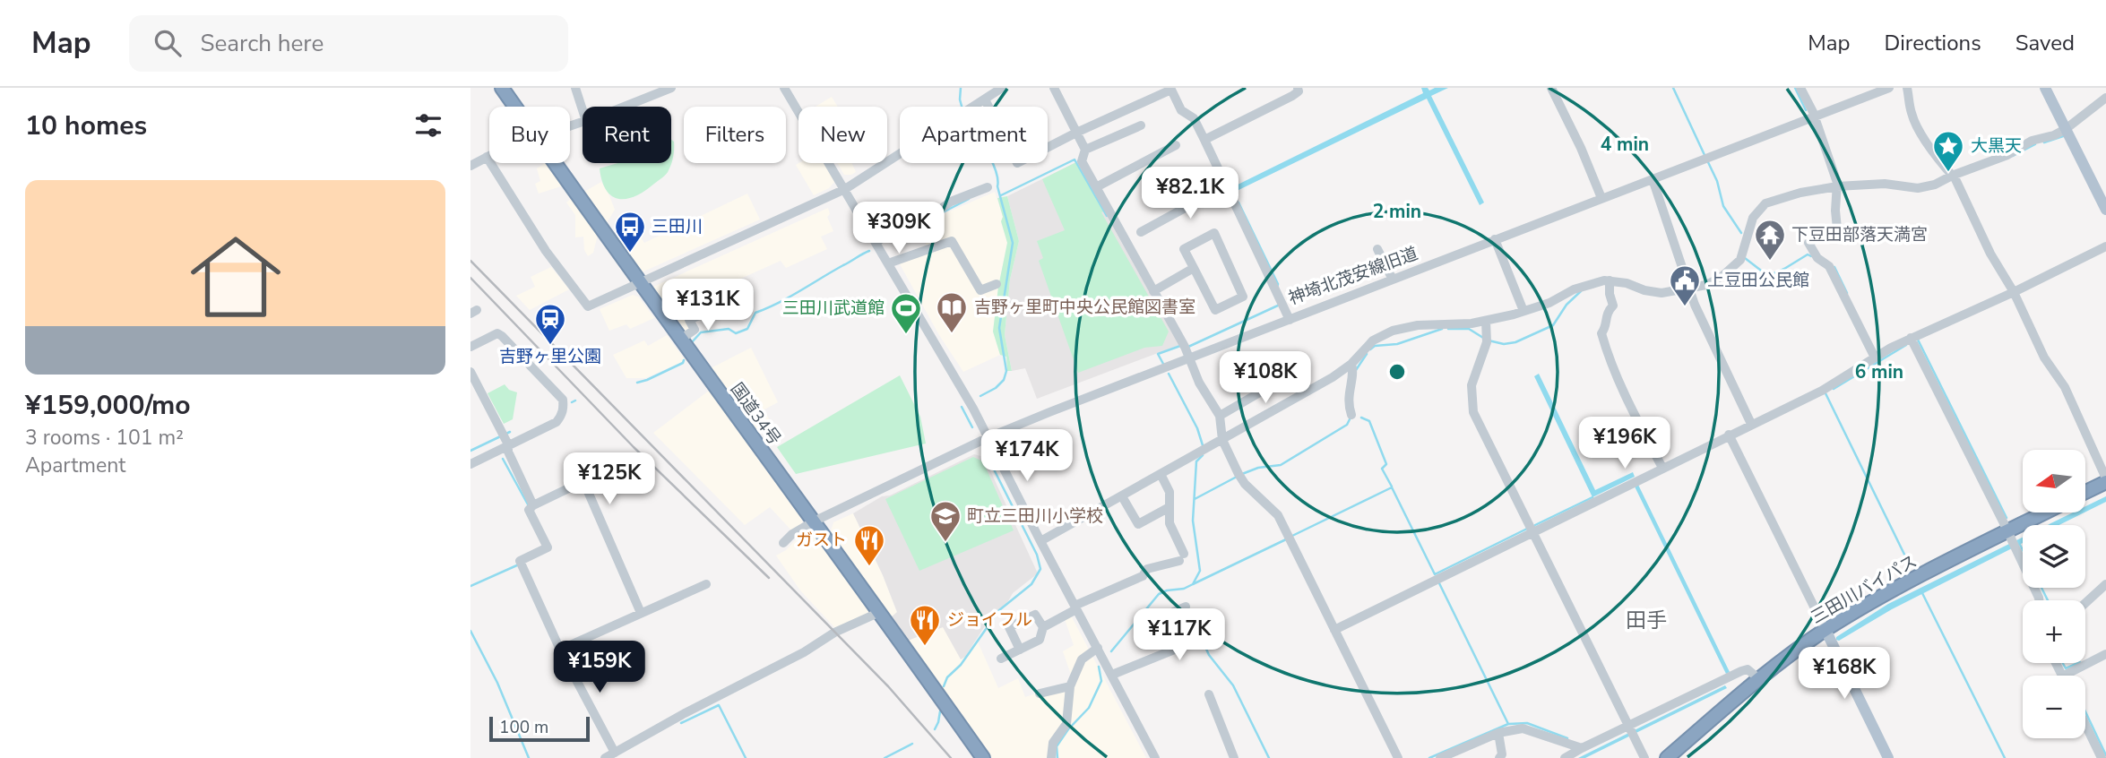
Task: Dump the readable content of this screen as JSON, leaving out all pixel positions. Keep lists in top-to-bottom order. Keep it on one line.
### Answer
{"streets":{"highway":["国道34号","三田川バイパス"],"street":["神埼北茂安線旧道"]},"districts":["田手"],"places":{"place":["大黒天"],"bus stop":["三田川"],"temple":["下豆田部落天満宮"],"public building":["上豆田公民館"],"library":["吉野ヶ里町中央公民館図書室"],"sports":["三田川武道館"],"station":["吉野ヶ里公園"],"school or university":["町立三田川小学校"],"restaurant":["ガスト","ジョイフル"]},"scale_bar":"100 m","north":"left","page":{"header":"Map","search":"Search here","nav":["Map","Directions","Saved"],"heading":"10 homes","chip":["Buy","Rent","Filters","New","Apartment"],"list":[{"name":"¥159,000/mo","note":"3 rooms · 101 m² · Apartment"}],"price":["¥82.1K","¥309K","¥131K","¥108K","¥196K","¥174K","¥125K","¥117K","¥159K","¥168K"],"map_buttons":["+","−"],"scale":"100 m"},"rings":["4 min","2 min","6 min"]}
